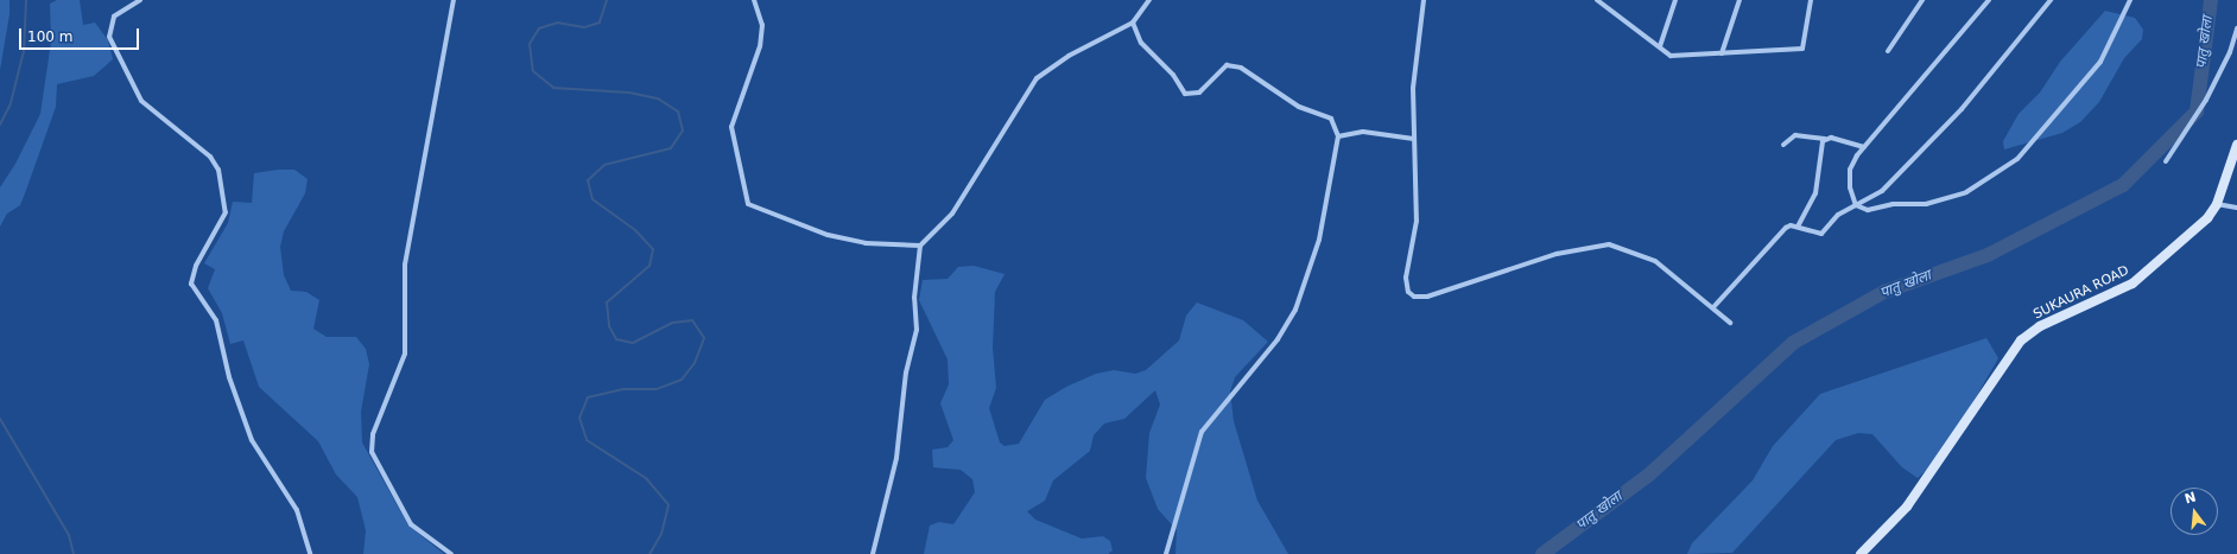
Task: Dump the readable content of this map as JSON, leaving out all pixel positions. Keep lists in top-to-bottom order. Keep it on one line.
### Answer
{"streets":{"street":["SUKAURA ROAD"]},"water":["पातु खोला"],"scale_bar":"100 m","north":"top"}
